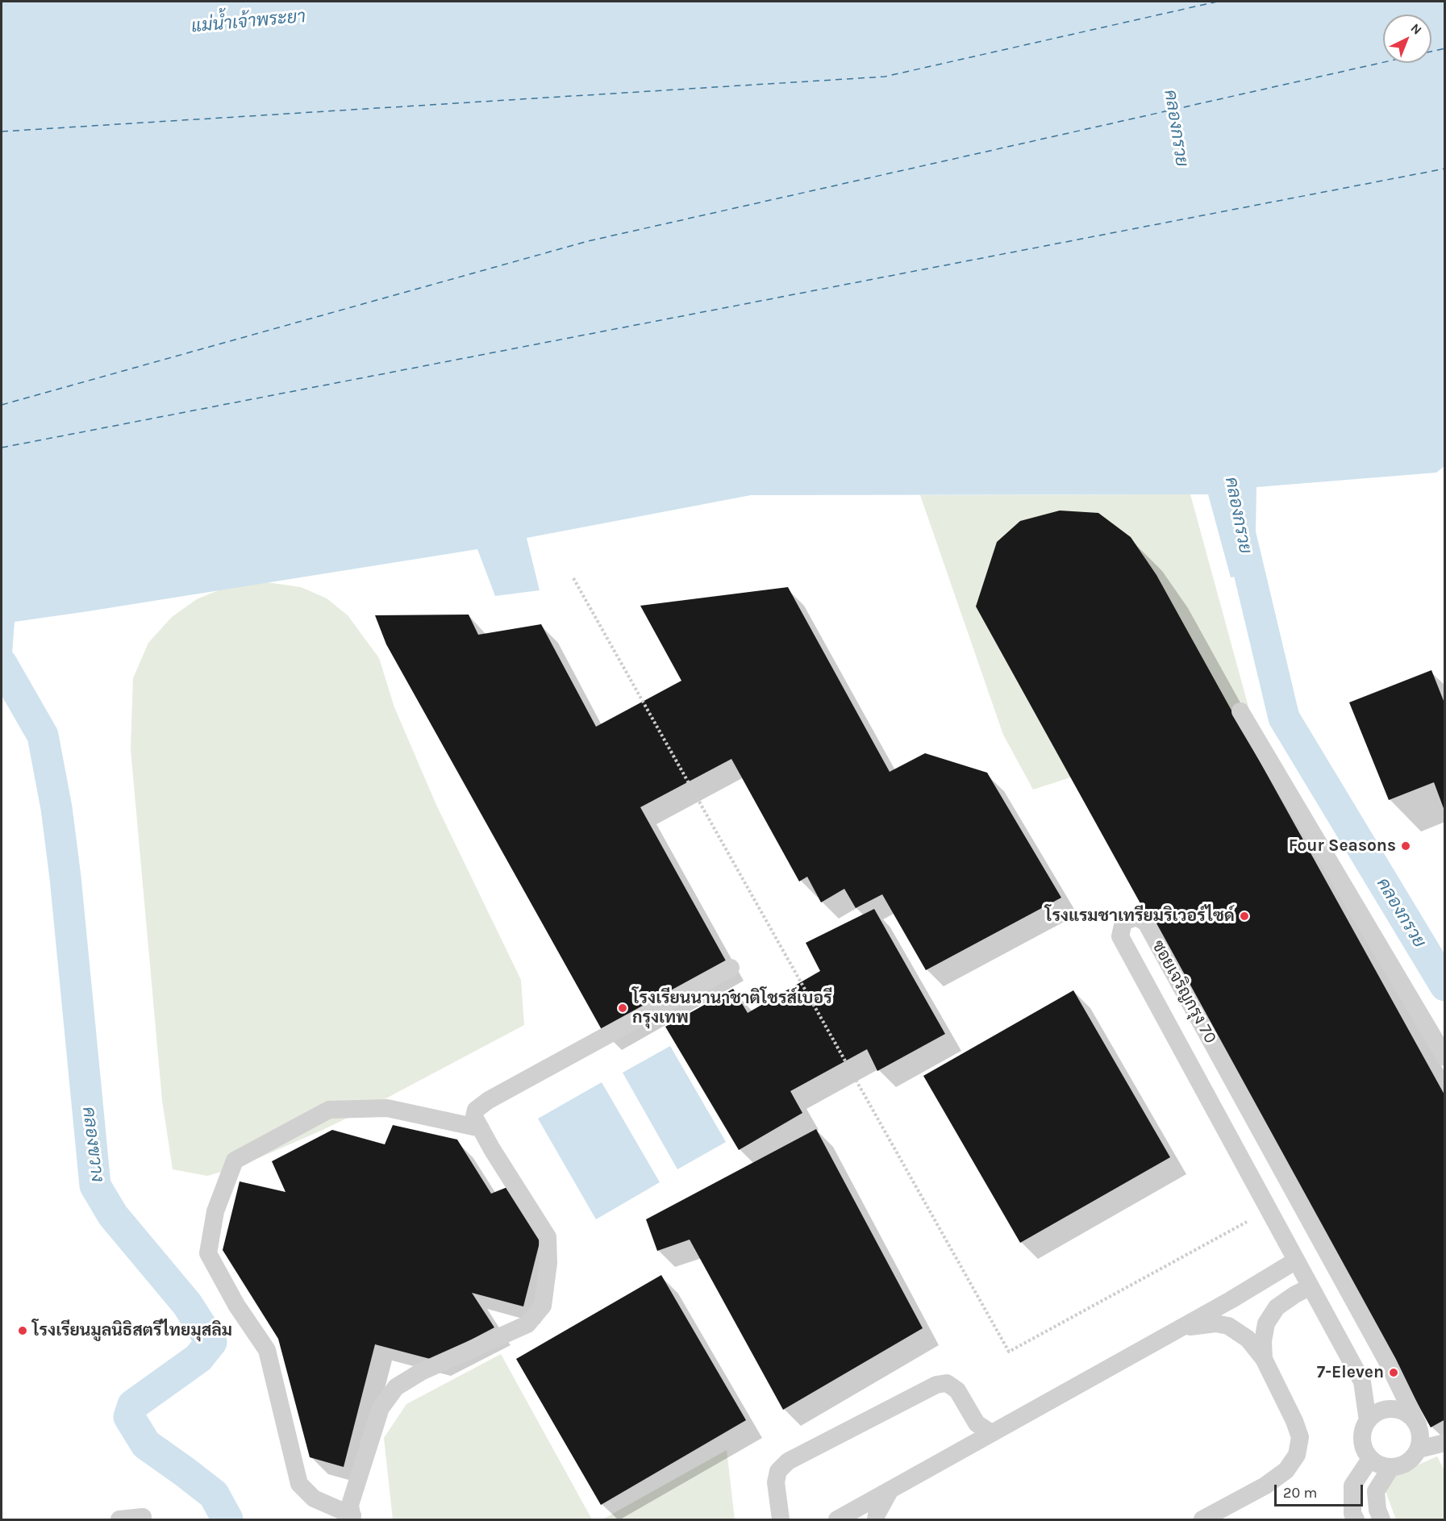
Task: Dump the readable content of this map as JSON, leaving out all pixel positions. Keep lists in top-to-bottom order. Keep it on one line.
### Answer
{"streets":{"lane":["ซอยเจริญกรุง 70"]},"water":["แม่น้ำเจ้าพระยา","คลองกรวย","คลองขวาง"],"places":["Four Seasons","โรงแรมชาเทรียมริเวอร์ไซด์","โรงเรียนนานาชาติโชรส์เบอรี กรุงเทพ","โรงเรียนมูลนิธิสตรีไทยมุสลิม","7-Eleven"],"scale_bar":"20 m","north":"top right"}
